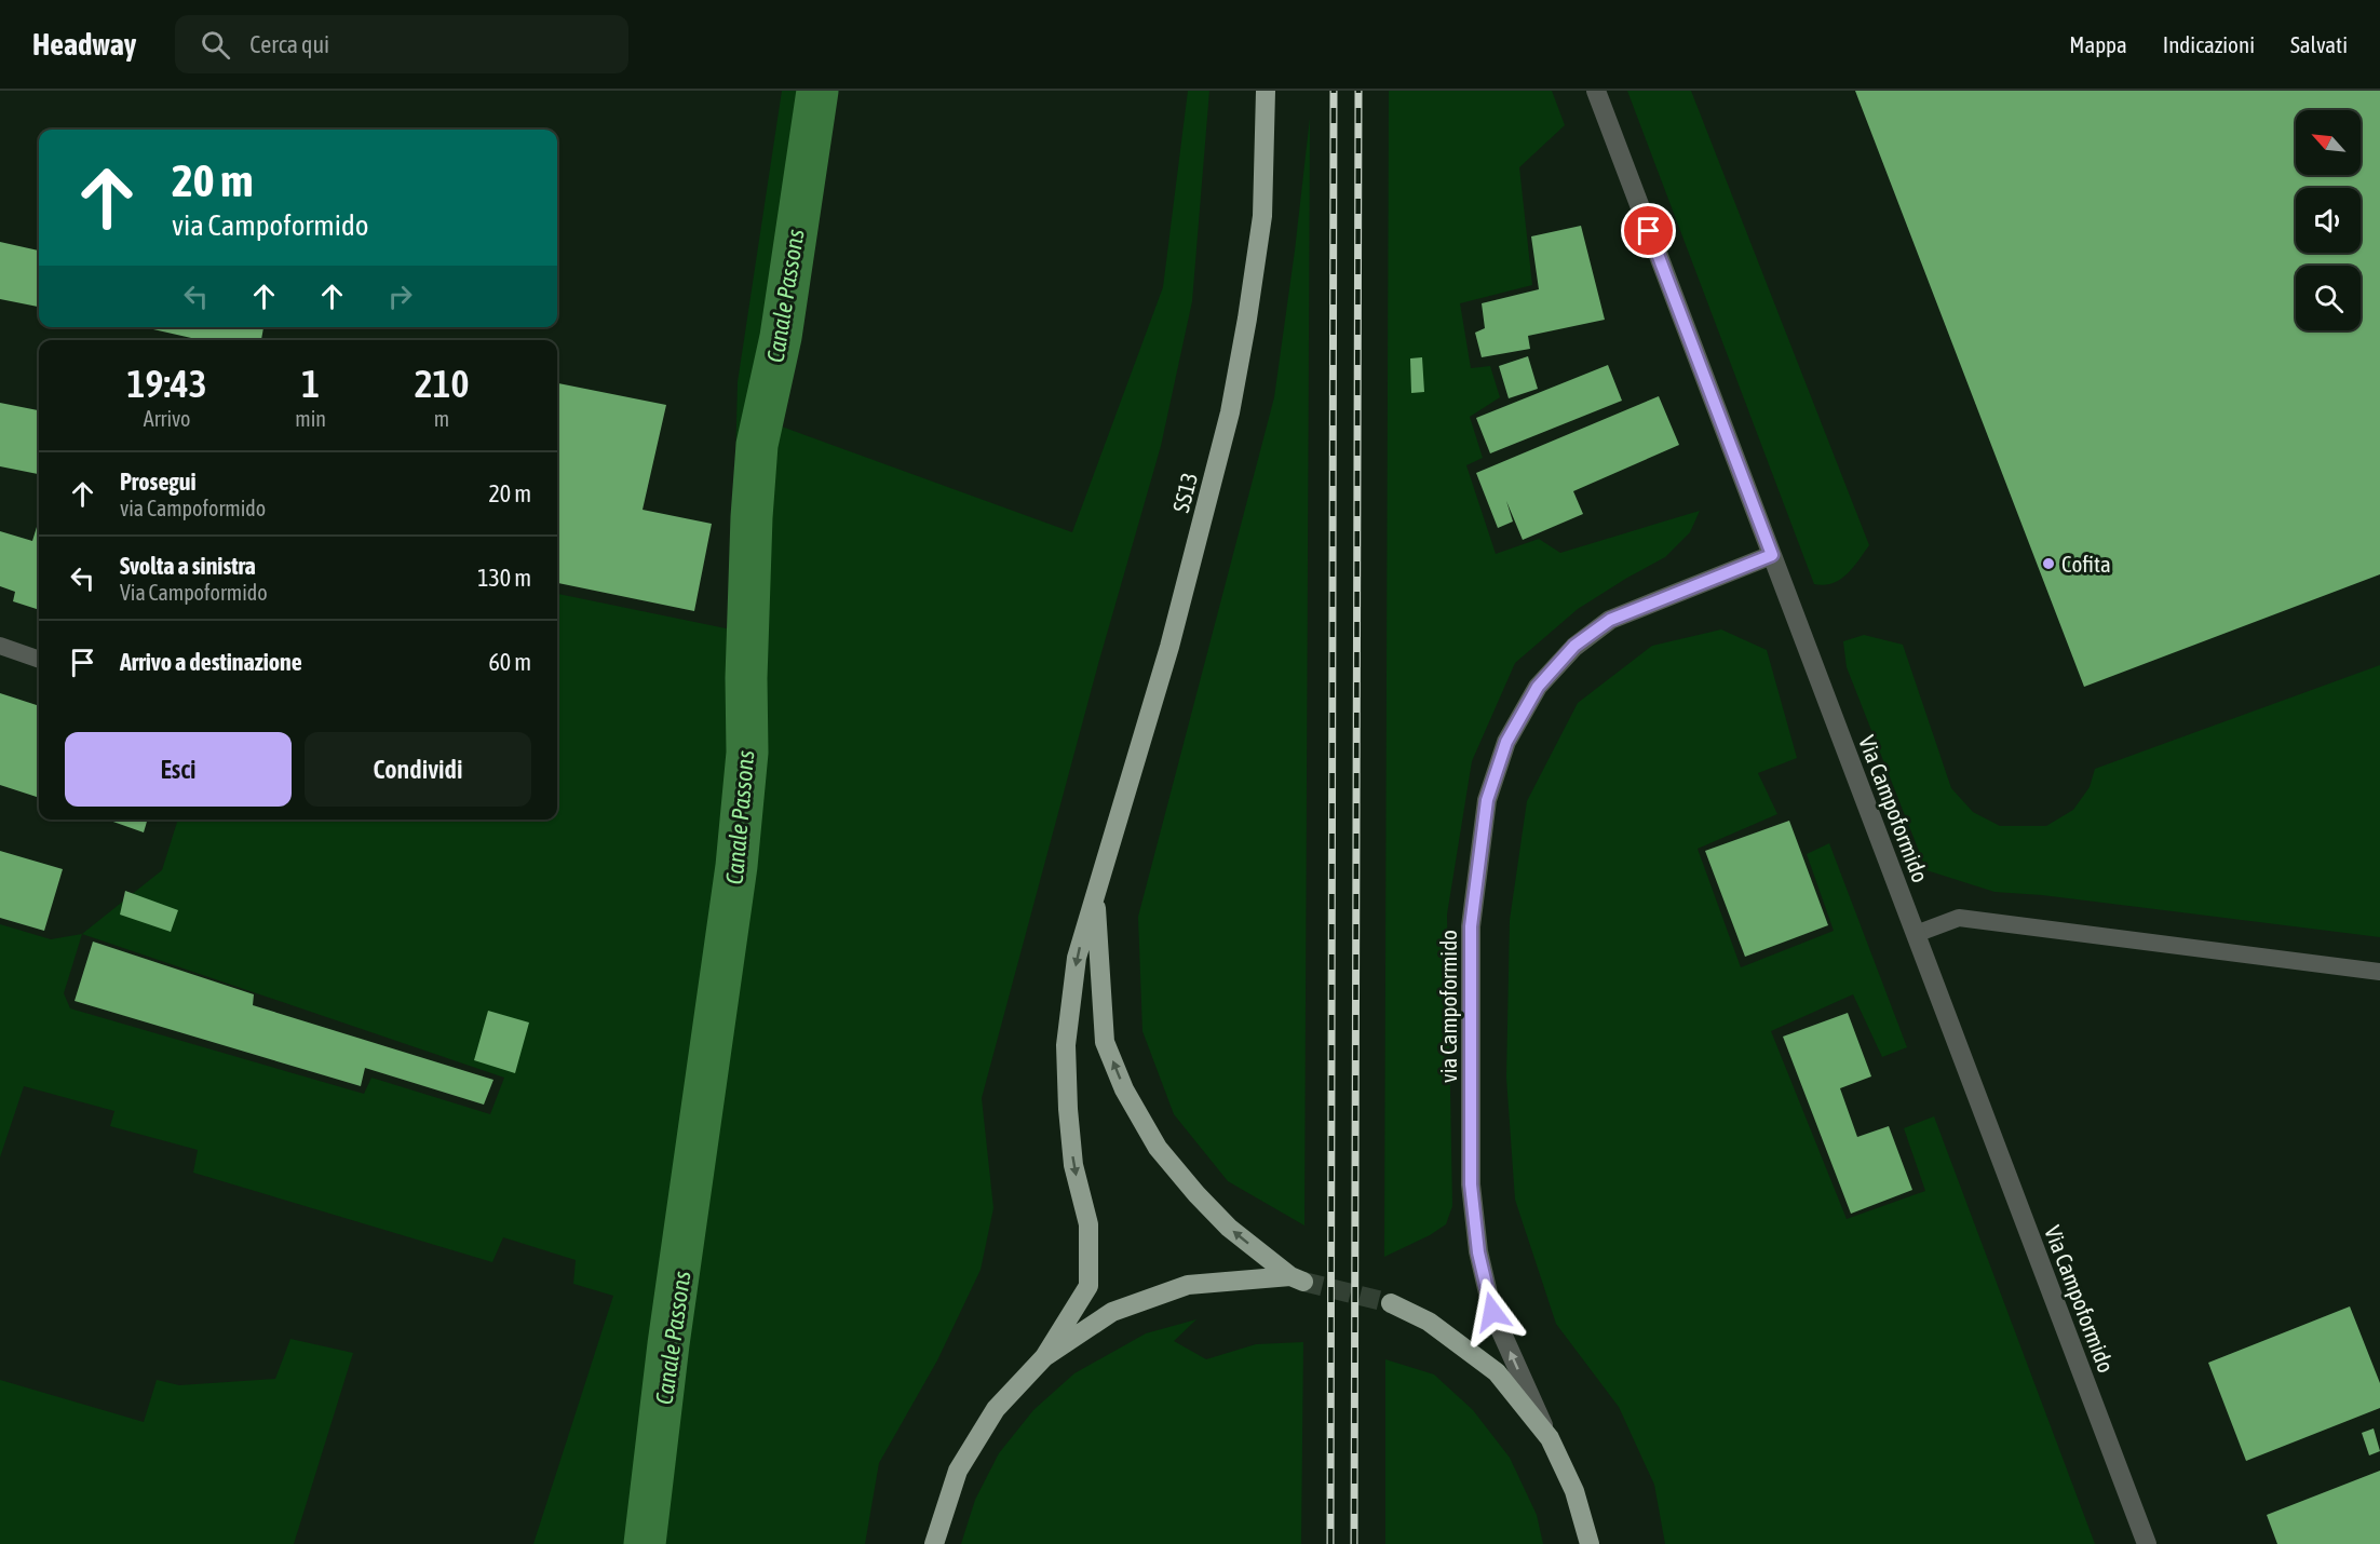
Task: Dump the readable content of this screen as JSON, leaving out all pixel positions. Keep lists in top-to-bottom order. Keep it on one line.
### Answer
{"streets":{"main road":["SS13"],"street":["Via Campoformido","via Campoformido"]},"crossings":[["Via Campoformido","via Campoformido"]],"one_way":["via Campoformido"],"water":["Canale Passons"],"places":["Cofita"],"north":"top left","page":{"header":"Headway","search":"Cerca qui","nav":["Mappa","Indicazioni","Salvati"],"turn":["20 m","via Campoformido"],"eta":["19:43","Arrivo","1","min","210","m"],"list":[{"name":"Prosegui","note":"via Campoformido","value":"20 m"},{"name":"Svolta a sinistra","note":"Via Campoformido","value":"130 m"},{"name":"Arrivo a destinazione","value":"60 m"}],"buttons":["Esci","Condividi"]}}
